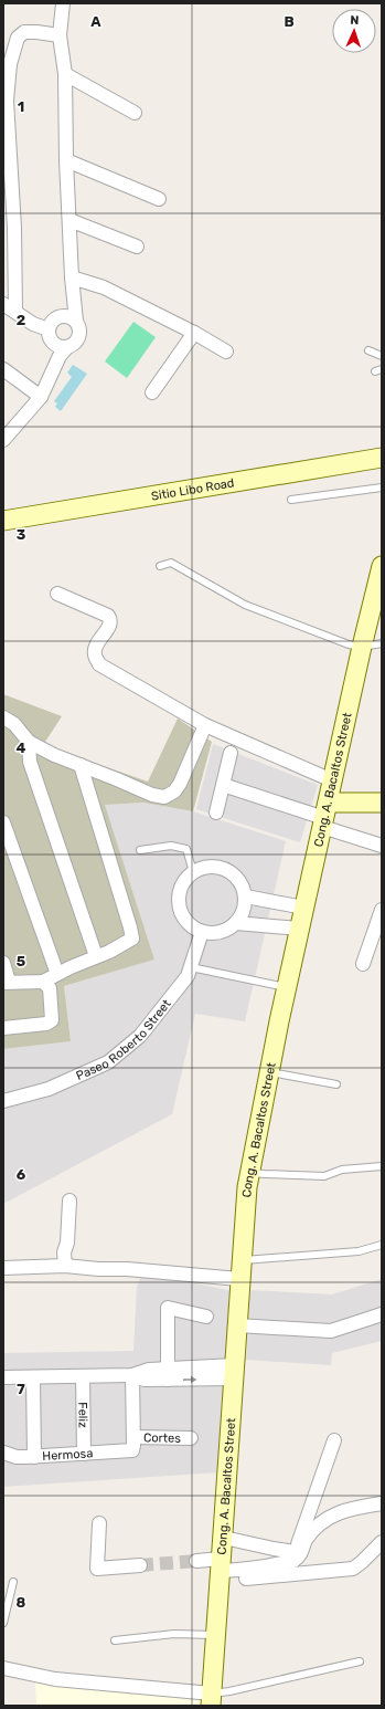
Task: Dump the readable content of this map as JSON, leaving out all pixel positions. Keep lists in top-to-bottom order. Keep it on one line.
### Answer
{"streets":{"street":["Sitio Libo Road","Cong. A. Bacaltos Street","Paseo Roberto Street","Feliz","Cortes","Hermosa"]},"crossings":[["Feliz","Hermosa"],["Cortes","Hermosa"]],"north":"top","grid":{"columns":["A","B"],"rows":["1","2","3","4","5","6","7","8"]}}
